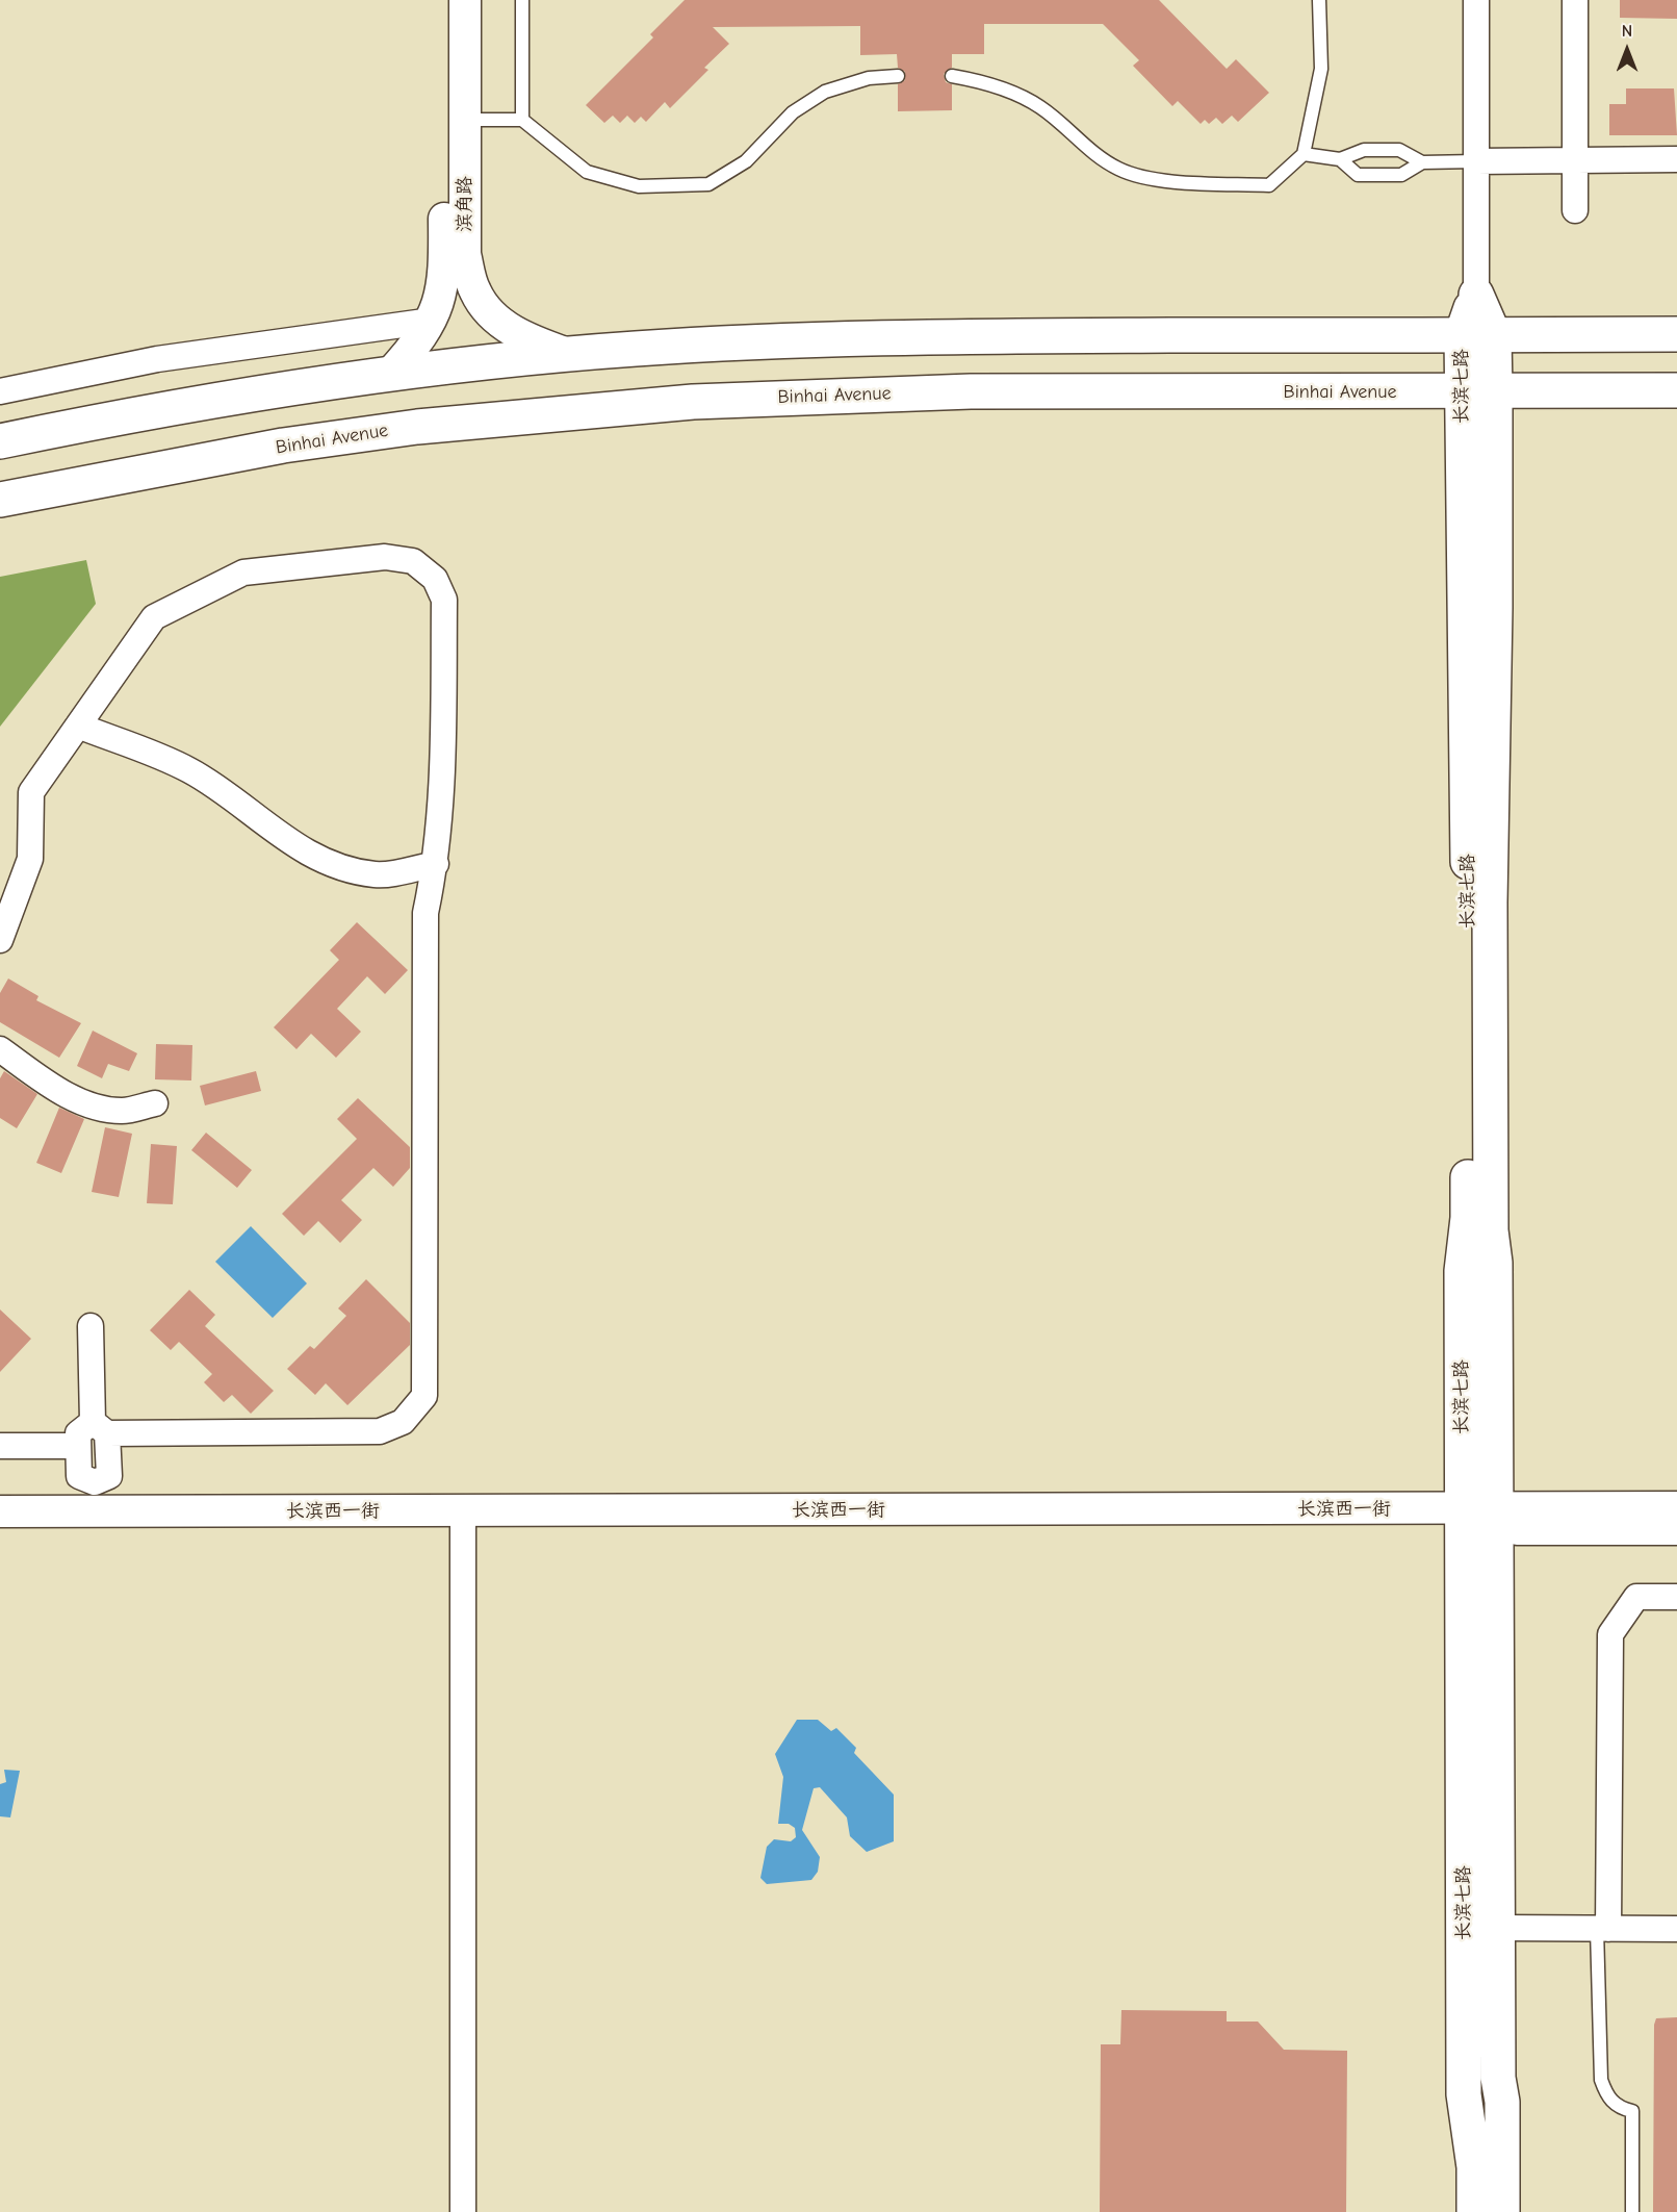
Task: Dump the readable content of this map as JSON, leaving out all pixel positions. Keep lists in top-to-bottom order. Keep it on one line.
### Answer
{"streets":{"main road":["长滨七路","Binhai Avenue"],"street":["滨角路","长滨西一街"]},"crossings":[["长滨七路","Binhai Avenue"],["长滨七路","长滨西一街"]],"north":"top"}
